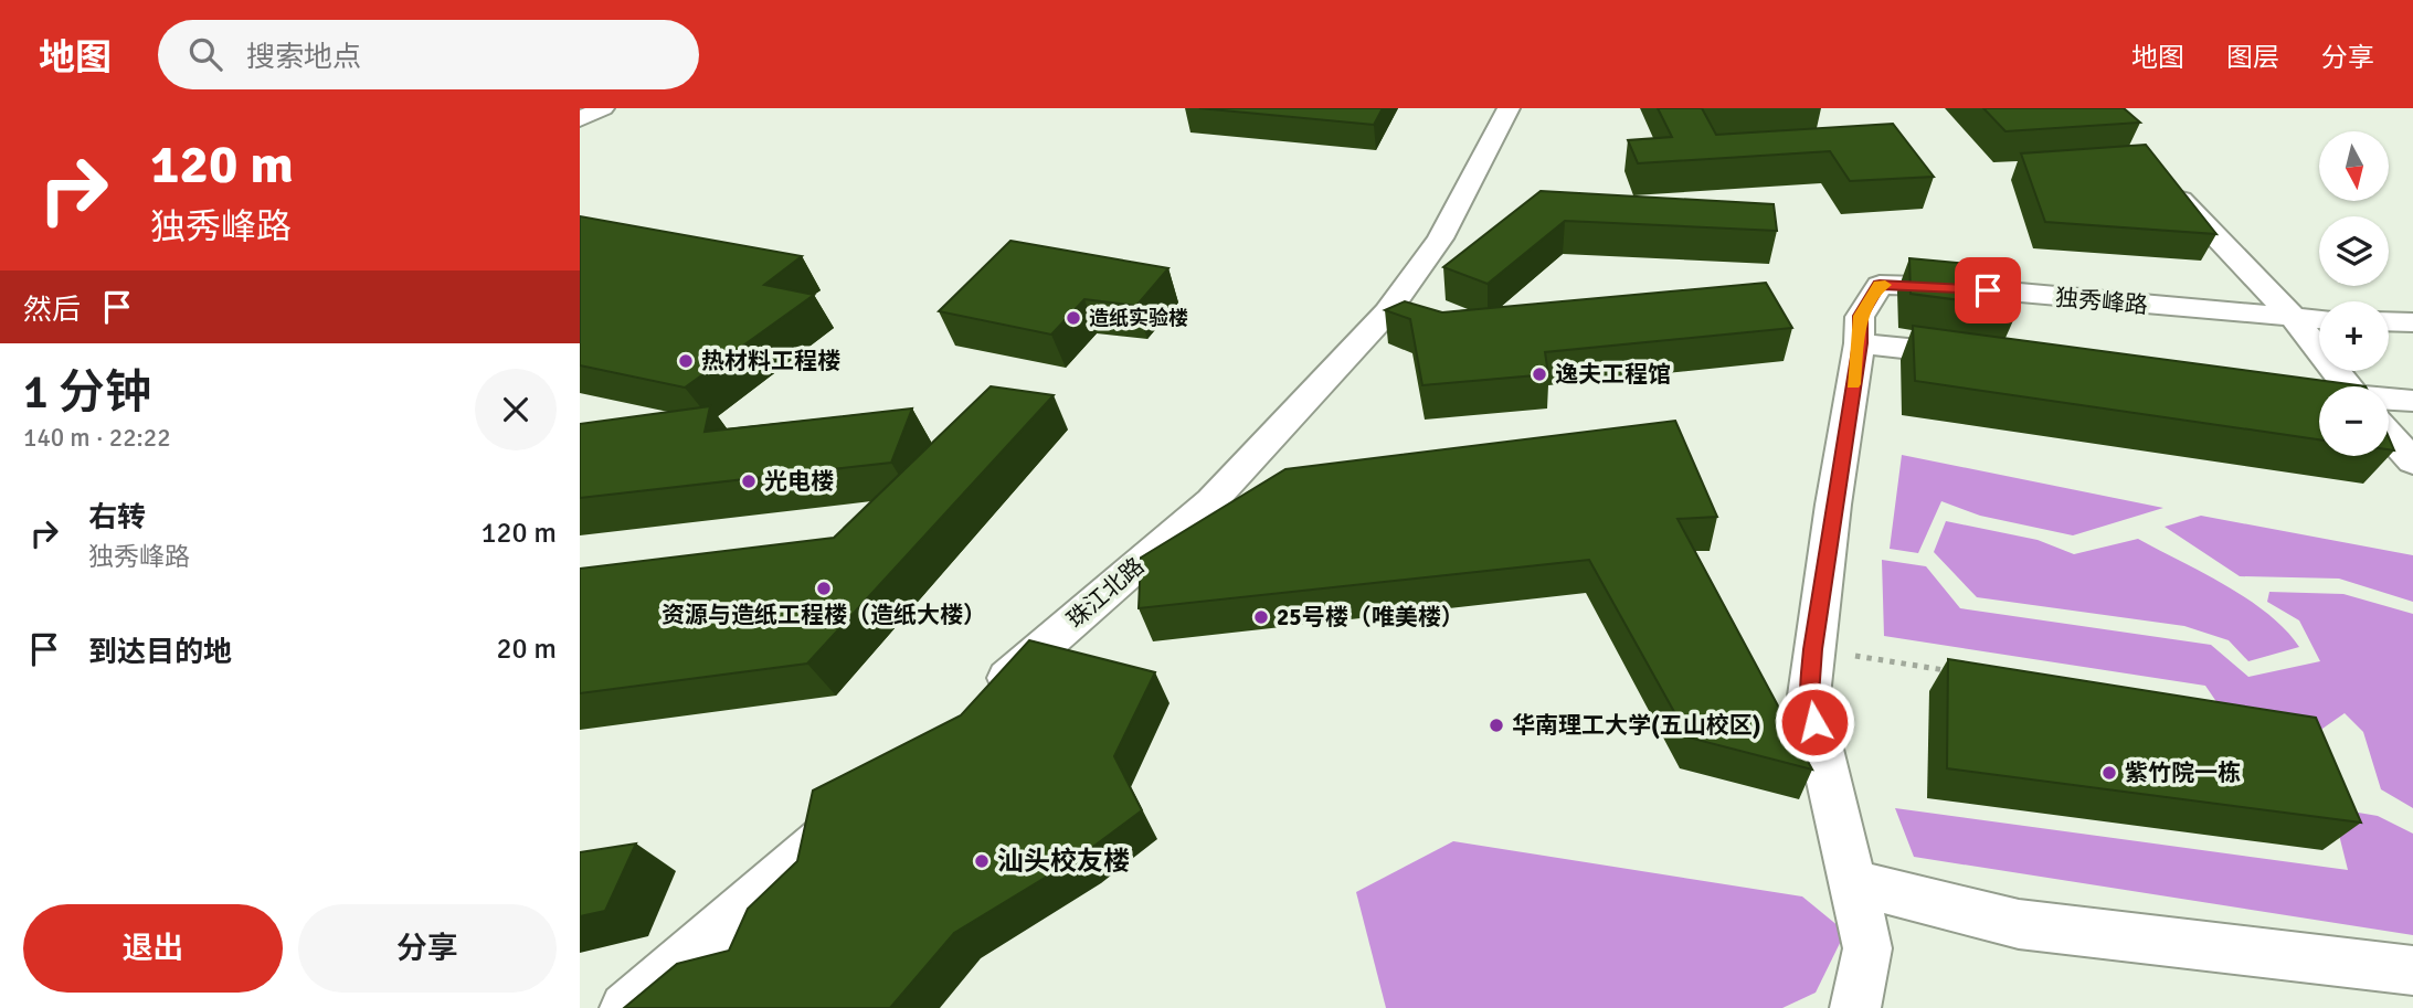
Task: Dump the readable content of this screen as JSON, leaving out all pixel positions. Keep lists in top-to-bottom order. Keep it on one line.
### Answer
{"streets":{"street":["独秀峰路","珠江北路"]},"places":["造纸实验楼","热材料工程楼","逸夫工程馆","光电楼","资源与造纸工程楼（造纸大楼）","25号楼（唯美楼）","华南理工大学(五山校区)","紫竹院一栋","汕头校友楼"],"north":"bottom","page":{"header":"地图","search":"搜索地点","nav":["地图","图层","分享"],"turn":["120 m","独秀峰路"],"map_buttons":["+","−"],"then":"然后","heading":["1 分钟","140 m · 22:22"],"list":[{"name":"右转","note":"独秀峰路","value":"120 m"},{"name":"到达目的地","value":"20 m"}],"buttons":["退出","分享"]}}
